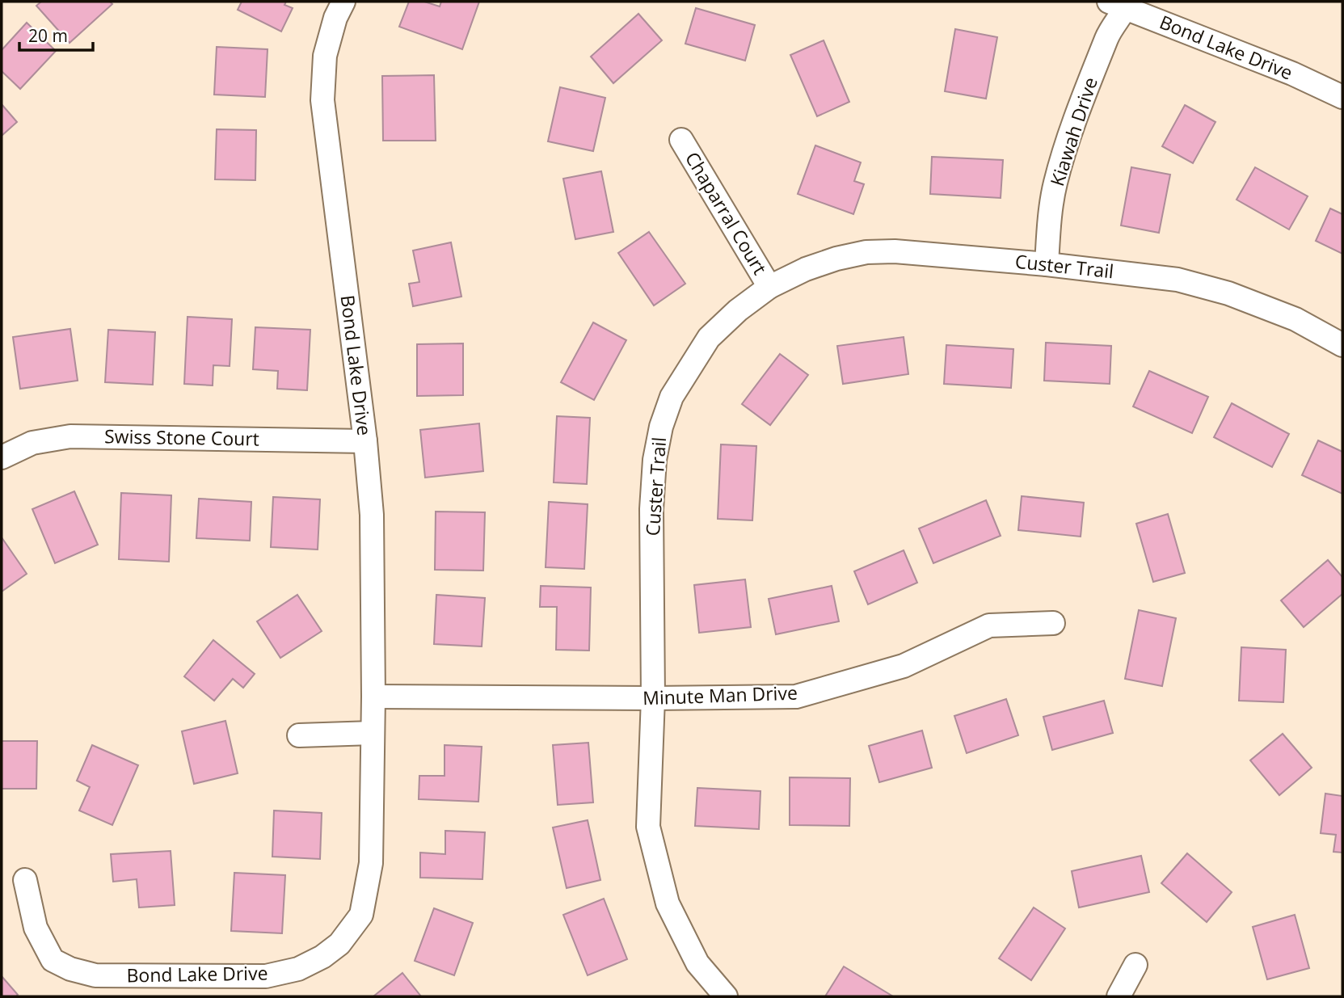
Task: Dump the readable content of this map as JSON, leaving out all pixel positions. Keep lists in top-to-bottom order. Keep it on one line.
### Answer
{"streets":{"street":["Bond Lake Drive","Kiawah Drive","Chaparral Court","Custer Trail","Swiss Stone Court","Minute Man Drive"]},"crossings":[["Bond Lake Drive","Kiawah Drive"],["Bond Lake Drive","Swiss Stone Court"],["Bond Lake Drive","Minute Man Drive"],["Kiawah Drive","Custer Trail"],["Chaparral Court","Custer Trail"],["Custer Trail","Minute Man Drive"]],"scale_bar":"20 m"}
